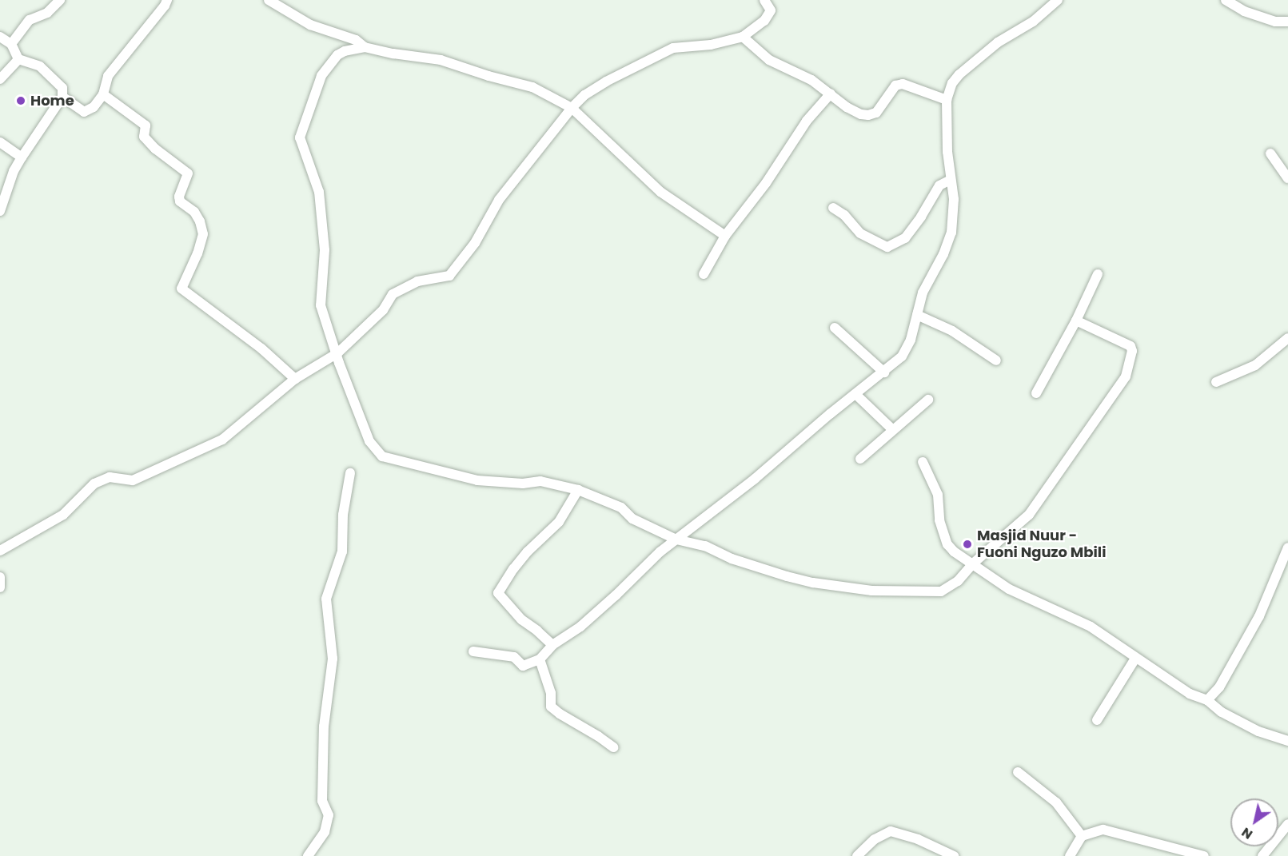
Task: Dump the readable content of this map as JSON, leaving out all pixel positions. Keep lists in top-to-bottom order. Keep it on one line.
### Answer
{"places":["Home","Masjid Nuur - Fuoni Nguzo Mbili"],"north":"bottom left"}
